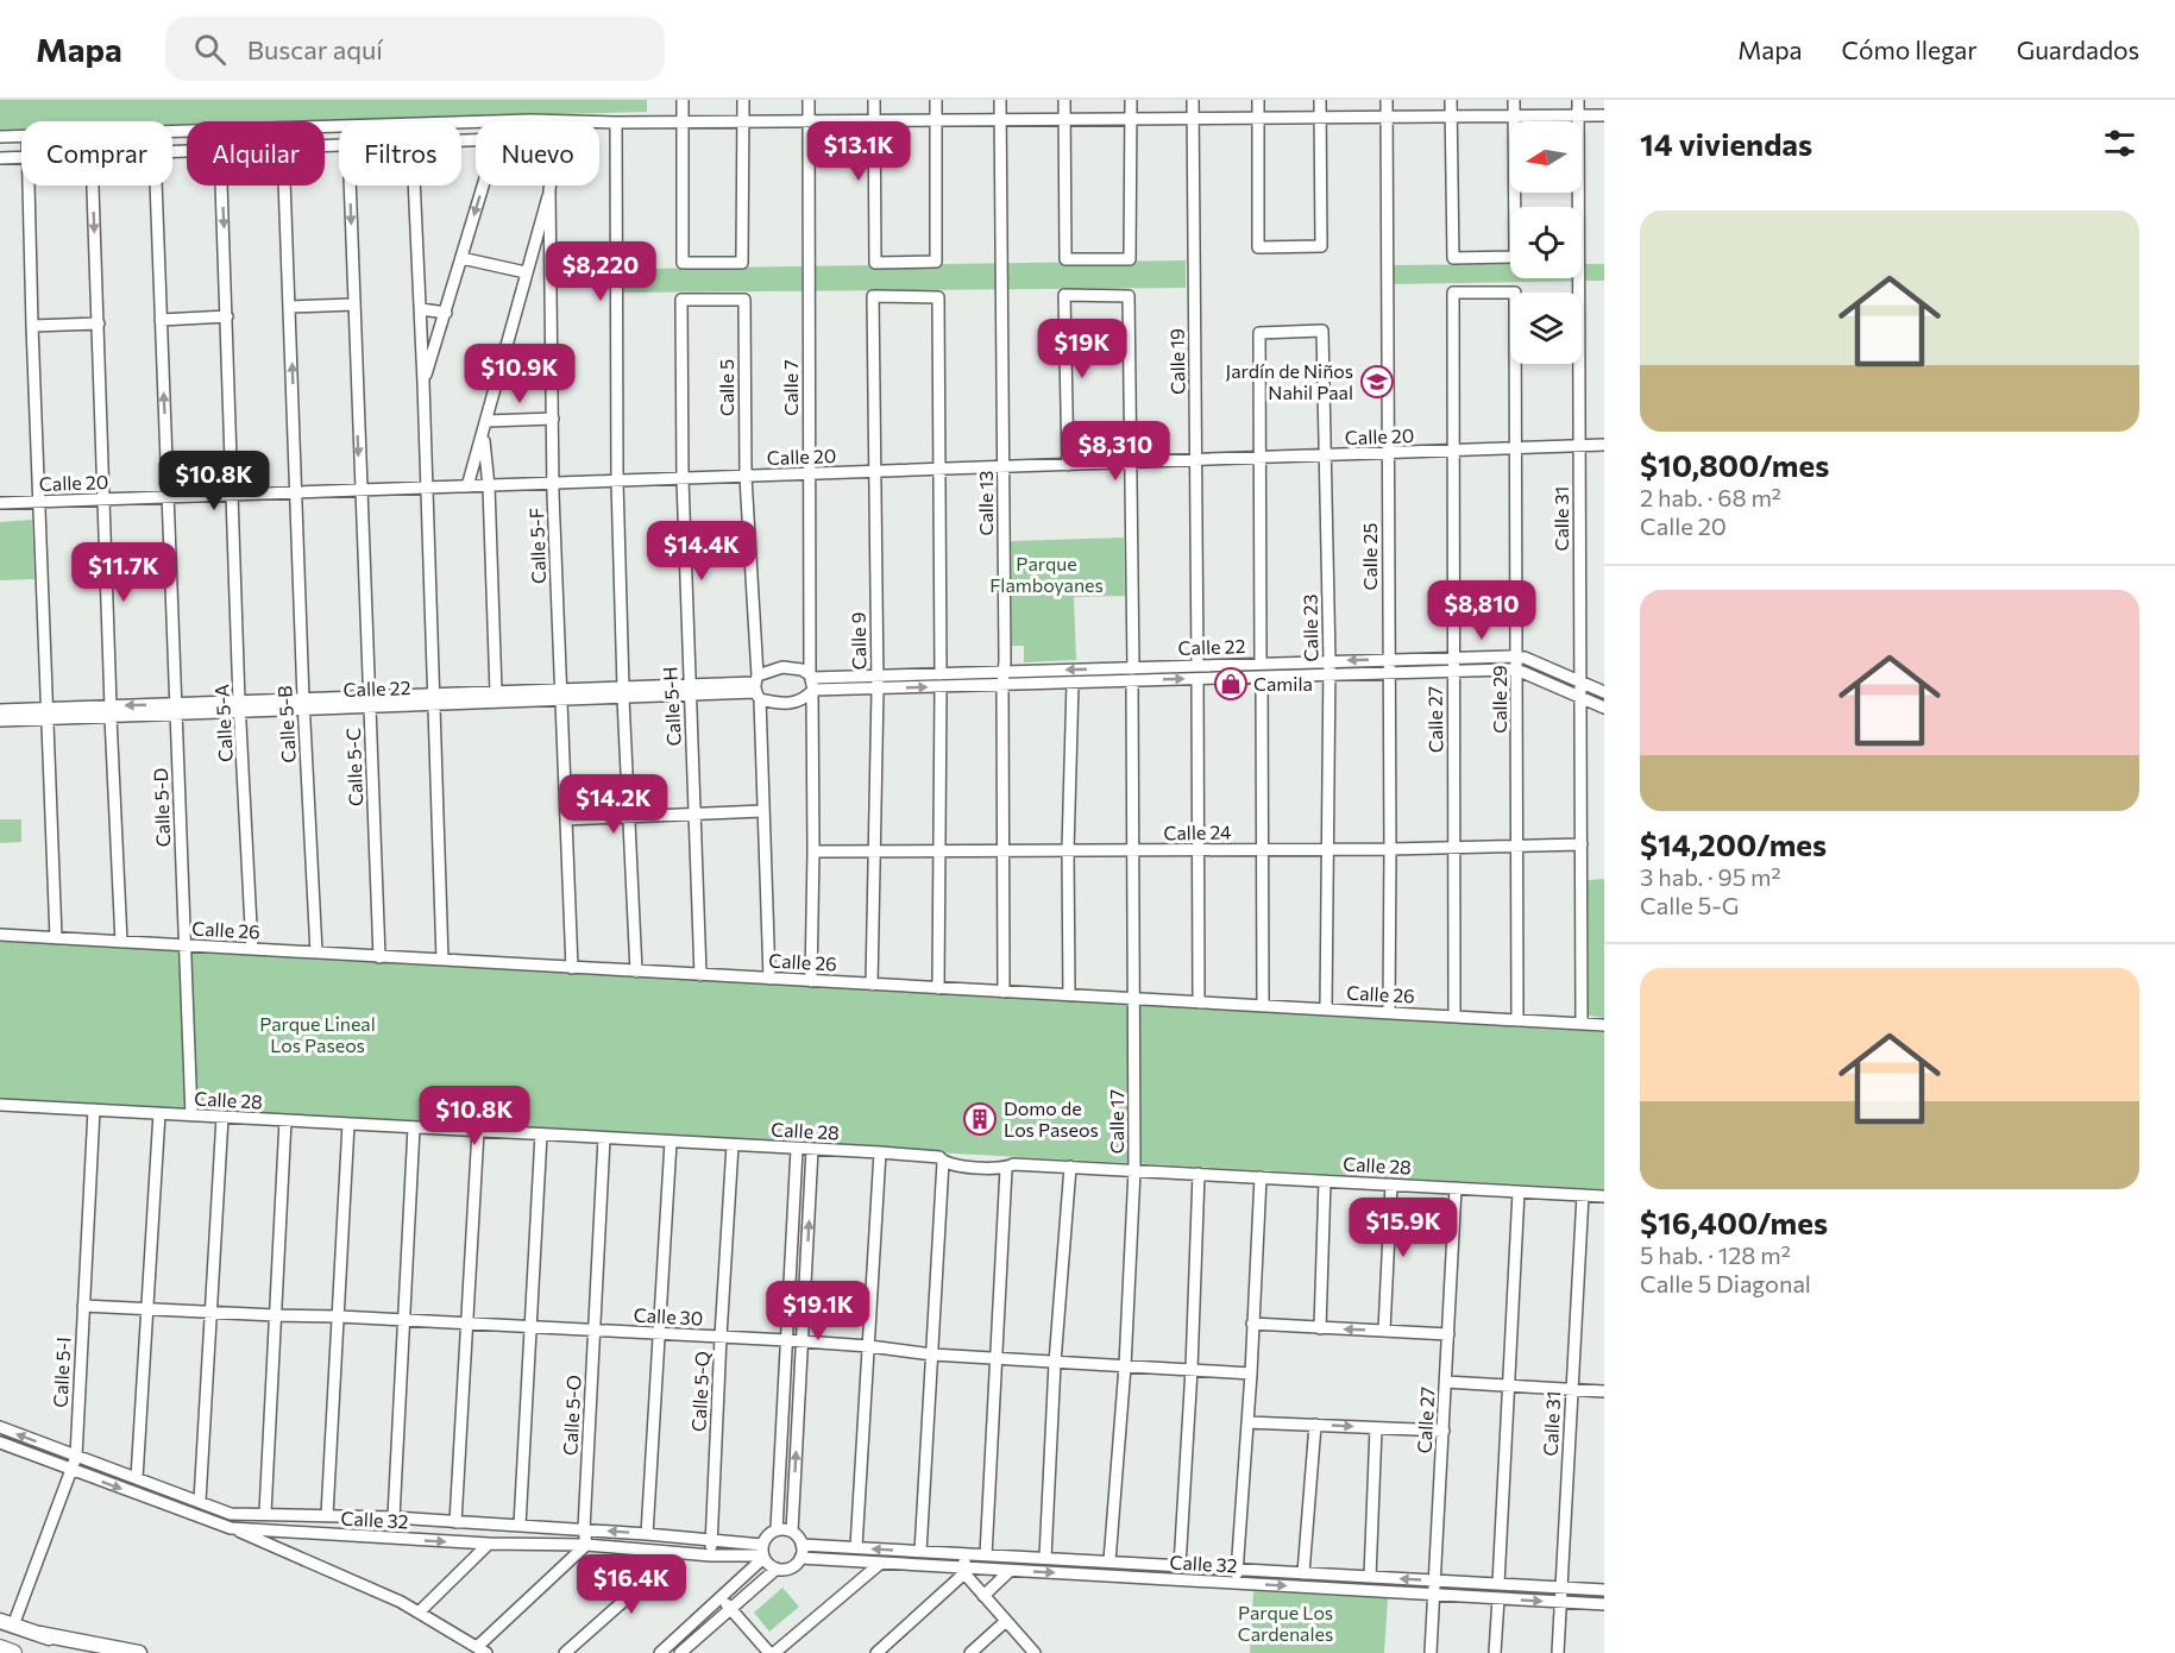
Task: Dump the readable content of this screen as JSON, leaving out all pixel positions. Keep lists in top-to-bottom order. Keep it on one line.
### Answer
{"streets":{"street":["Calle 19","Calle 5","Calle 7","Calle 20","Calle 13","Calle 31","Calle 5-F","Calle 25","Calle 23","Calle 9","Calle 22","Calle 29","Calle 5-H","Calle 27","Calle 5-A","Calle 5-B","Calle 5-C","Calle 5-D","Calle 24","Calle 26","Calle 28","Calle 17","Calle 30","Calle 5-I","Calle 5-Q","Calle 5-O","Calle 32"]},"crossings":[["Calle 19","Calle 20"],["Calle 19","Calle 22"],["Calle 5","Calle 20"],["Calle 5","Calle 5-H"],["Calle 7","Calle 20"],["Calle 7","Calle 22"],["Calle 20","Calle 13"],["Calle 20","Calle 31"],["Calle 20","Calle 5-F"],["Calle 20","Calle 25"],["Calle 20","Calle 23"],["Calle 20","Calle 9"],["Calle 20","Calle 29"],["Calle 20","Calle 5-H"],["Calle 20","Calle 27"],["Calle 20","Calle 5-A"],["Calle 20","Calle 5-B"],["Calle 20","Calle 5-C"],["Calle 20","Calle 5-D"],["Calle 13","Calle 22"],["Calle 13","Calle 24"],["Calle 13","Calle 26"],["Calle 31","Calle 22"],["Calle 31","Calle 24"],["Calle 31","Calle 26"],["Calle 31","Calle 28"],["Calle 31","Calle 32"],["Calle 5-F","Calle 22"],["Calle 5-F","Calle 26"],["Calle 25","Calle 22"],["Calle 25","Calle 24"],["Calle 25","Calle 26"],["Calle 23","Calle 22"],["Calle 23","Calle 24"],["Calle 23","Calle 26"],["Calle 9","Calle 22"],["Calle 9","Calle 24"],["Calle 9","Calle 26"],["Calle 22","Calle 29"],["Calle 22","Calle 5-H"],["Calle 22","Calle 27"],["Calle 22","Calle 5-A"],["Calle 22","Calle 5-B"],["Calle 22","Calle 5-C"],["Calle 22","Calle 5-D"],["Calle 22","Calle 17"],["Calle 29","Calle 27"],["Calle 29","Calle 24"],["Calle 29","Calle 26"],["Calle 5-H","Calle 26"],["Calle 27","Calle 24"],["Calle 27","Calle 26"],["Calle 27","Calle 28"],["Calle 27","Calle 32"],["Calle 5-A","Calle 26"],["Calle 5-B","Calle 26"],["Calle 5-C","Calle 26"],["Calle 5-D","Calle 26"],["Calle 5-D","Calle 28"],["Calle 24","Calle 17"],["Calle 26","Calle 17"],["Calle 28","Calle 17"],["Calle 28","Calle 5-I"],["Calle 28","Calle 5-Q"],["Calle 28","Calle 5-O"],["Calle 17","Calle 30"],["Calle 17","Calle 32"],["Calle 30","Calle 5-I"],["Calle 30","Calle 5-Q"],["Calle 30","Calle 5-O"],["Calle 5-I","Calle 32"],["Calle 5-Q","Calle 32"],["Calle 5-O","Calle 32"]],"parks":["Parque Flamboyanes","Parque Lineal Los Paseos","Parque Los Cardenales"],"places":{"school or university":["Jardín de Niños Nahil Paal"],"shop":["Camila"],"building":["Domo de Los Paseos"]},"north":"left","page":{"header":"Mapa","search":"Buscar aquí","nav":["Mapa","Cómo llegar","Guardados"],"heading":"14 viviendas","price":["$13.1K","$8,220","$19K","$10.9K","$8,310","$10.8K","$14.4K","$11.7K","$8,810","$14.2K","$10.8K","$15.9K","$19.1K","$16.4K"],"chip":["Comprar","Alquilar","Filtros","Nuevo"],"list":[{"name":"$10,800/mes","note":"2 hab. · 68 m² · Calle 20"},{"name":"$14,200/mes","note":"3 hab. · 95 m² · Calle 5-G"},{"name":"$16,400/mes","note":"5 hab. · 128 m² · Calle 5 Diagonal"}]}}
